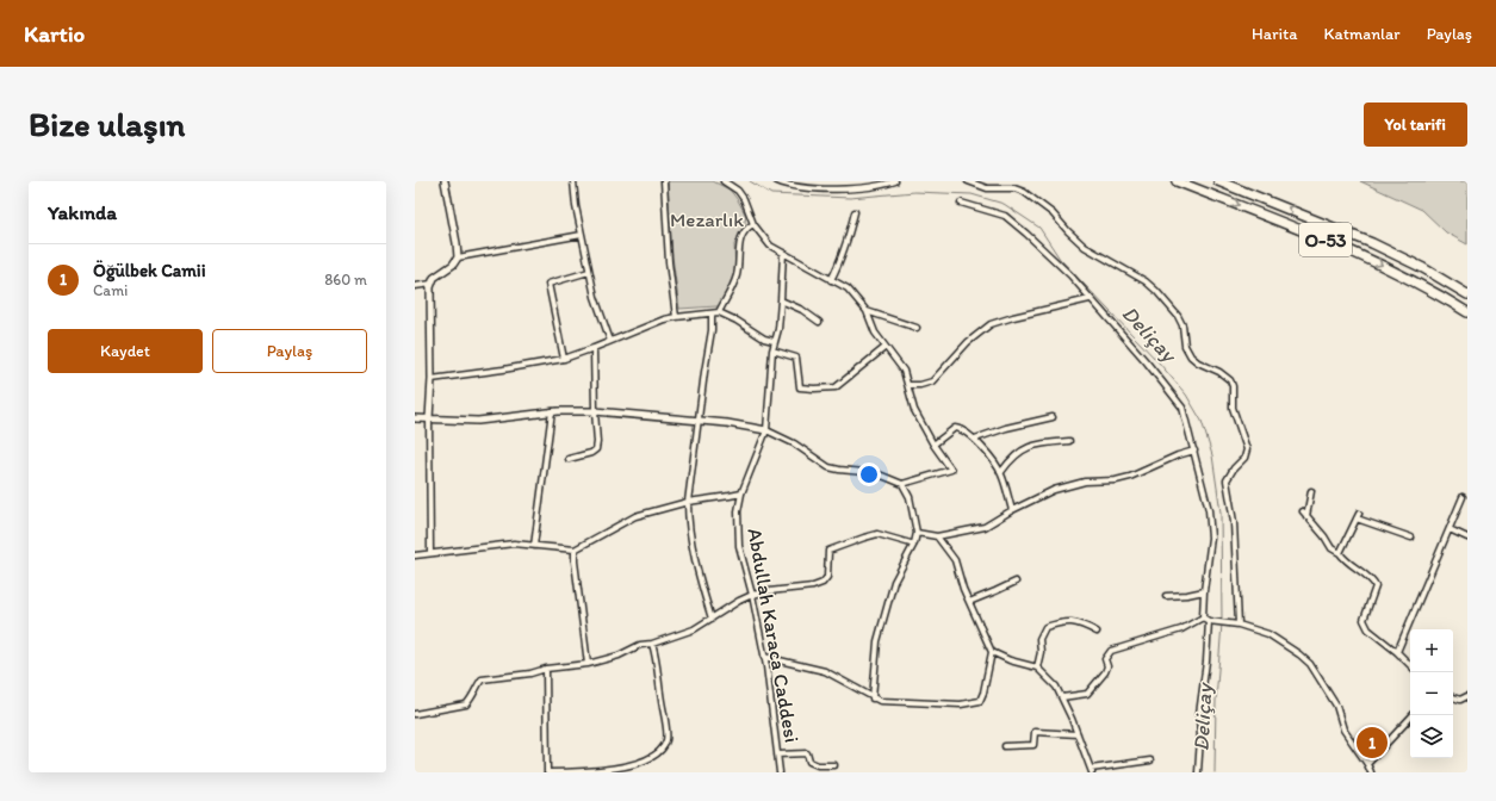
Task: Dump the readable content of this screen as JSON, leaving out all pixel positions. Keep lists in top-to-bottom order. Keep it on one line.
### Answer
{"streets":{"highway":["O-53"],"street":["Abdullah Karaca Caddesi"]},"water":["Deliçay"],"parks":["Mezarlık"],"page":{"header":"Kartio","nav":["Harita","Katmanlar","Paylaş"],"buttons":["Yol tarifi",["Kaydet","Paylaş"]],"title":"Bize ulaşın","heading":"Yakında","list":[{"mark":"1","name":"Öğülbek Camii","note":"Cami","value":"860 m"}],"map_buttons":["+","−"],"pins":"1"}}
